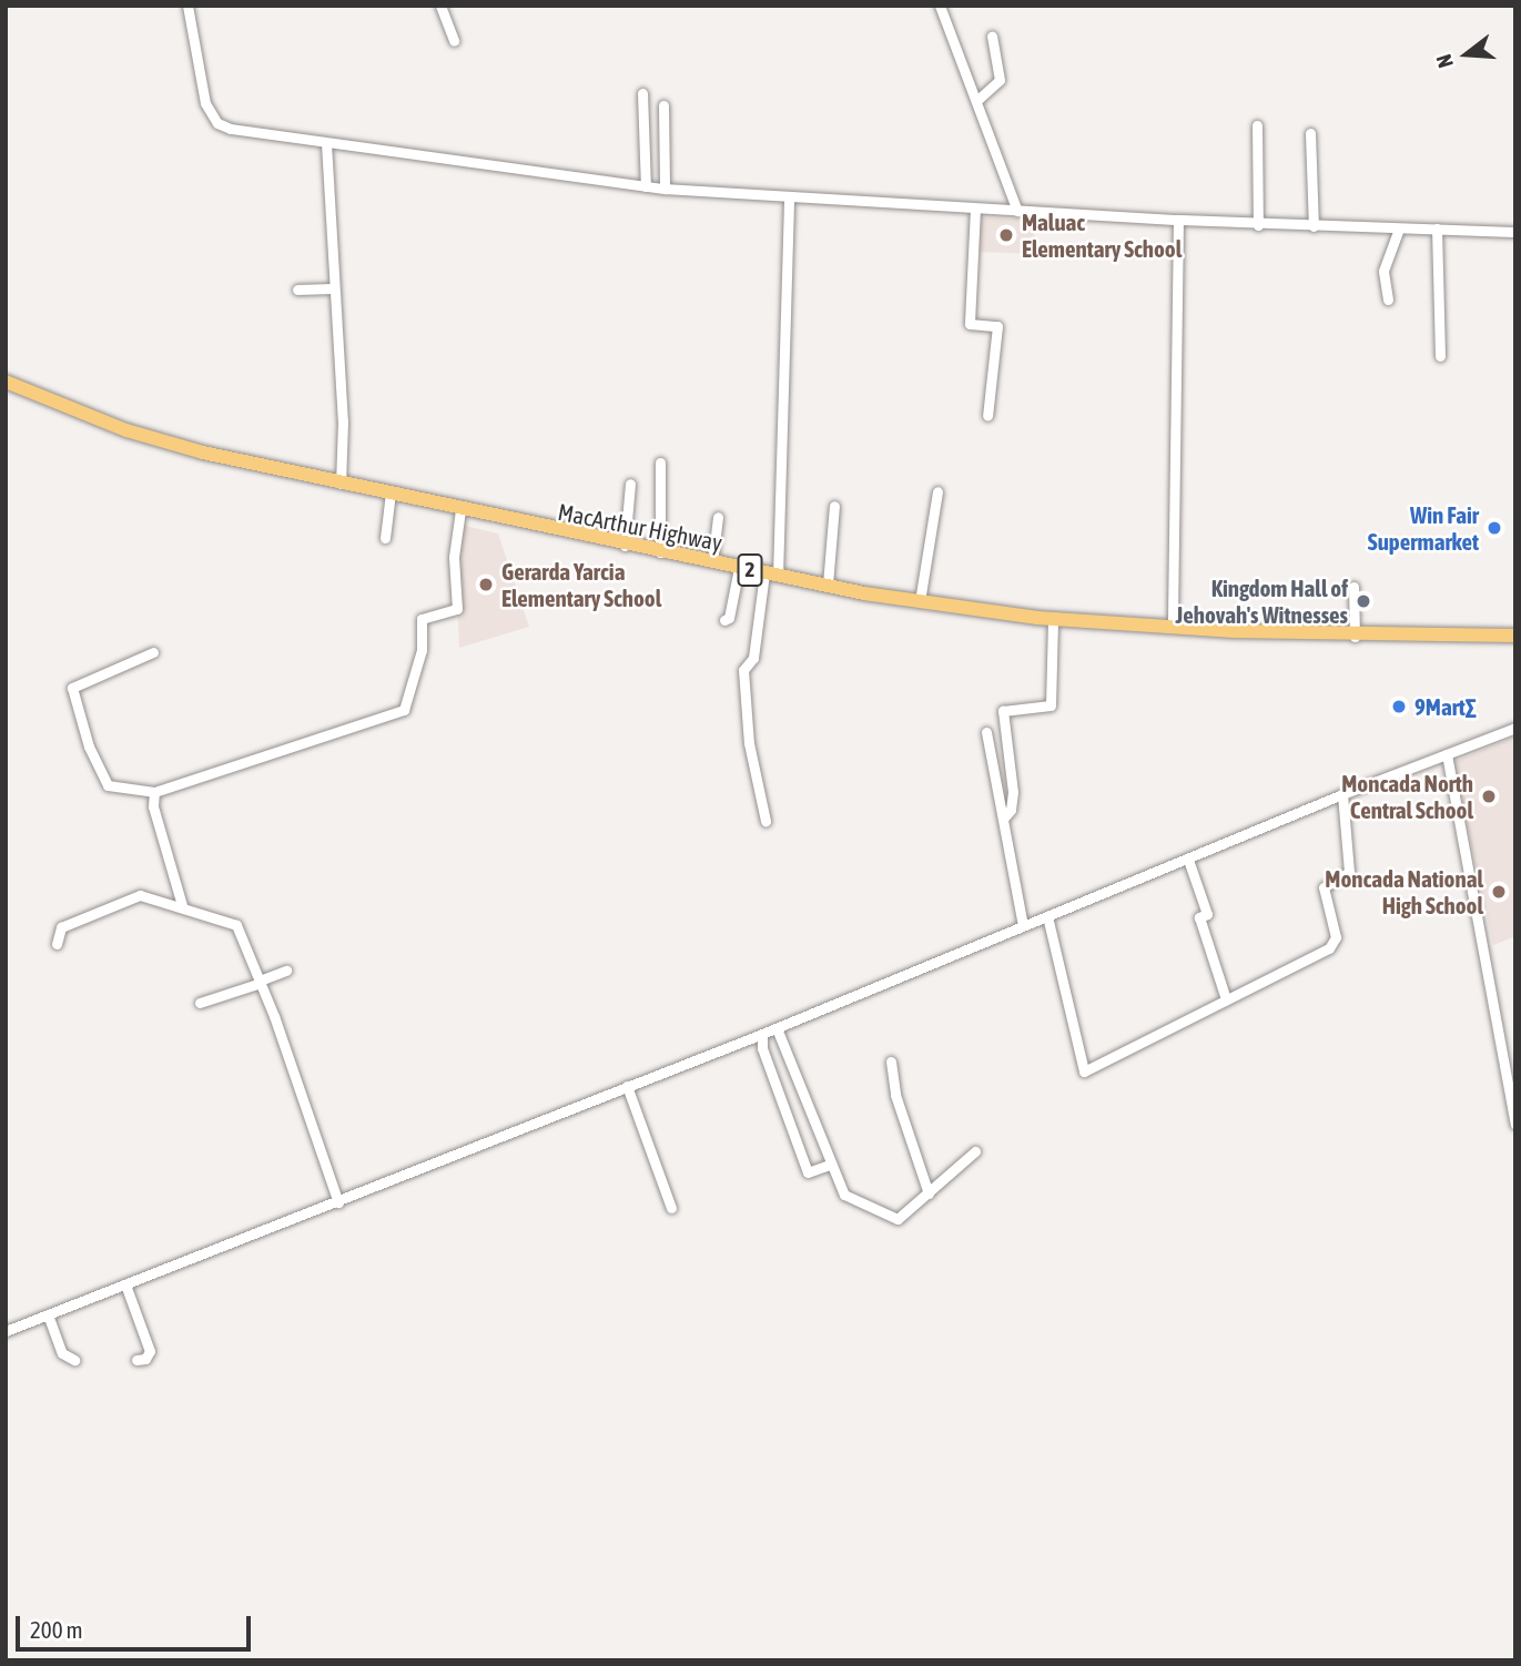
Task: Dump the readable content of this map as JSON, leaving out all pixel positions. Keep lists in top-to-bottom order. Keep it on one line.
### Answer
{"streets":{"highway":["MacArthur Highway","2"]},"places":["Maluac Elementary School","Win Fair Supermarket","Gerarda Yarcia Elementary School","Kingdom Hall of Jehovah's Witnesses","9Mart∑","Moncada North Central School","Moncada National High School"],"scale_bar":"200 m","north":"left"}
